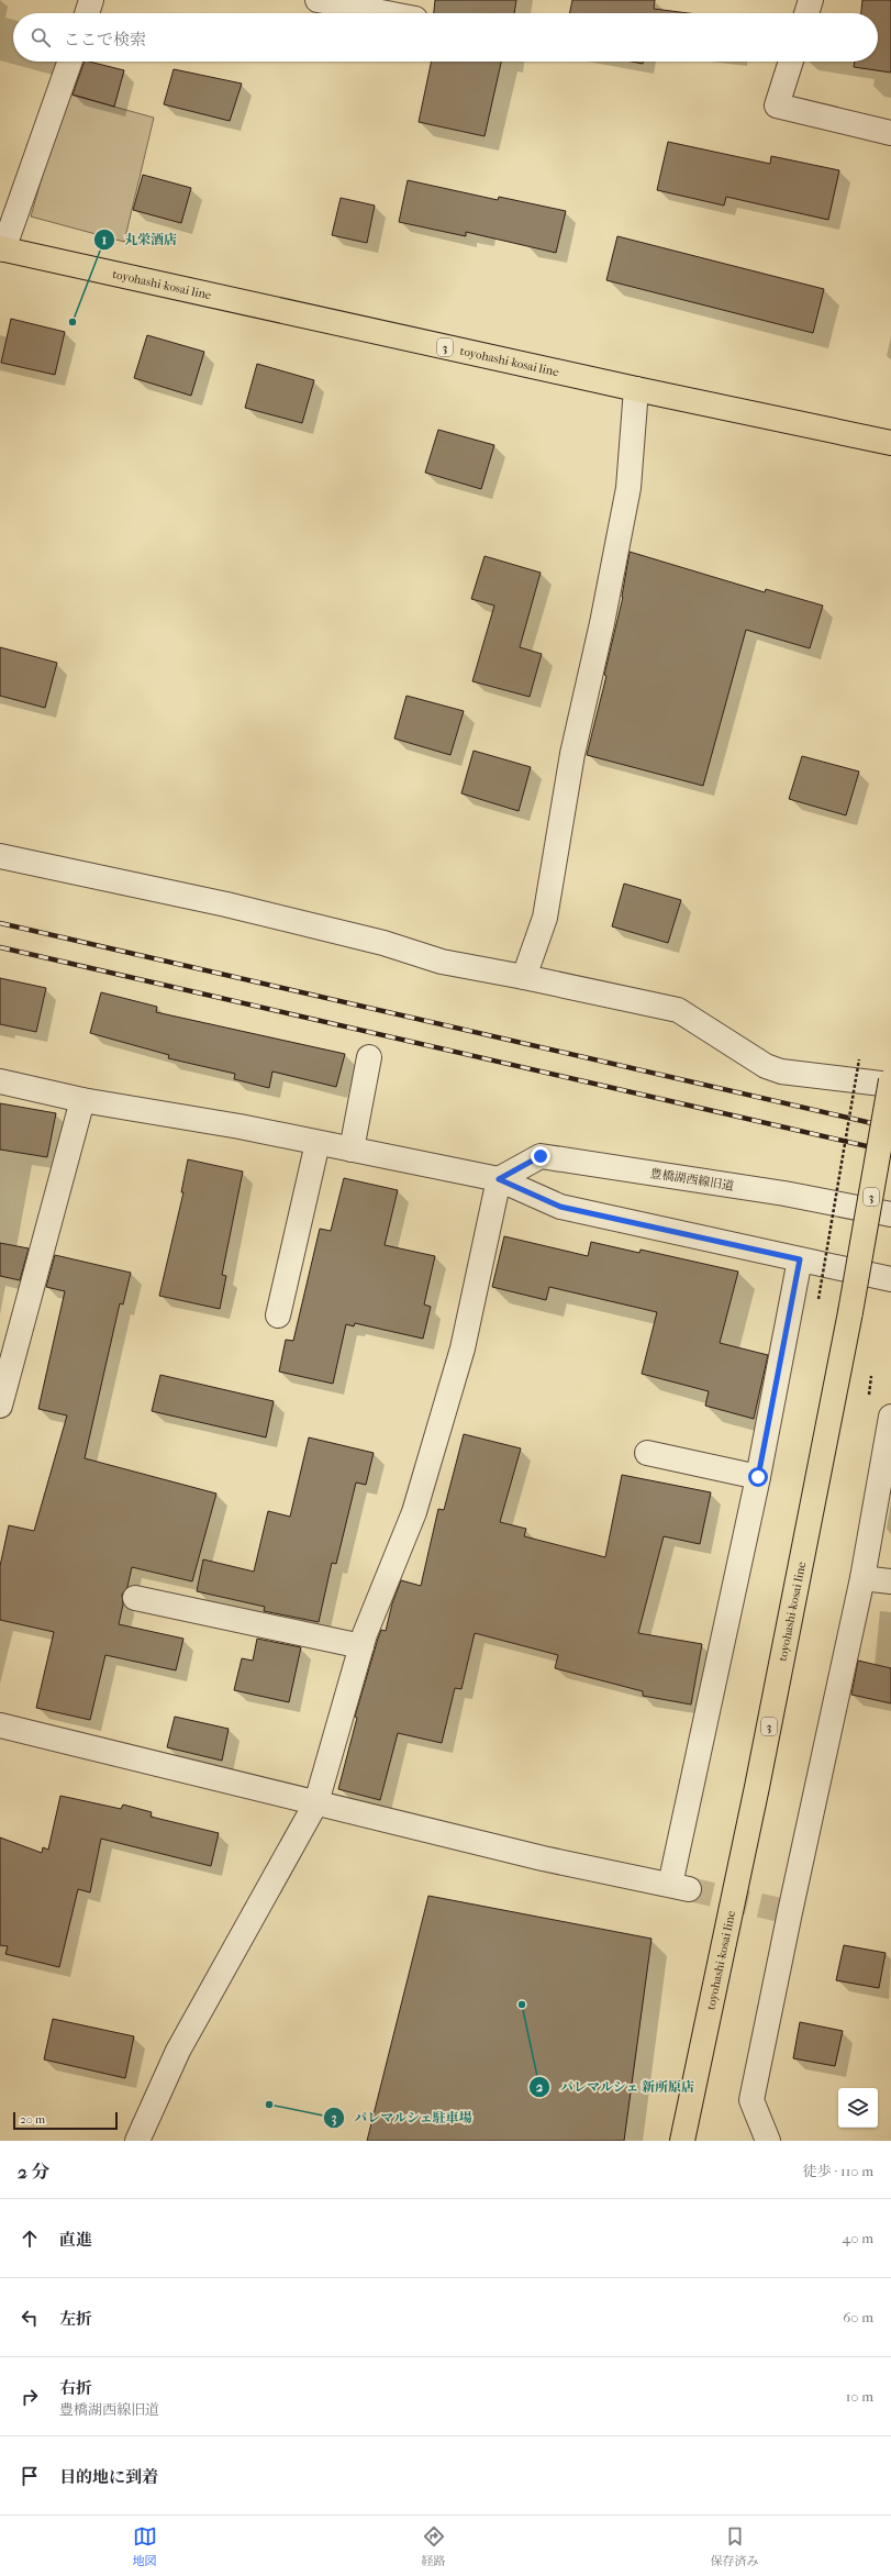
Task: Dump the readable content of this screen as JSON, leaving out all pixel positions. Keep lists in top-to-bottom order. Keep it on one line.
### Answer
{"streets":{"main road":["toyohashi-kosai line","3"],"street":["豊橋湖西線旧道"]},"places":["丸栄酒店","パレマルシェ 新所原店","パレマルシェ駐車場"],"scale_bar":"20 m","page":{"search":"ここで検索","scale":"20 m","heading":["2 分","徒歩 · 110 m"],"list":[["直進","40 m"],["左折","60 m"],["右折","豊橋湖西線旧道","10 m"],"目的地に到着"],"nav":["地図","経路","保存済み"]}}
